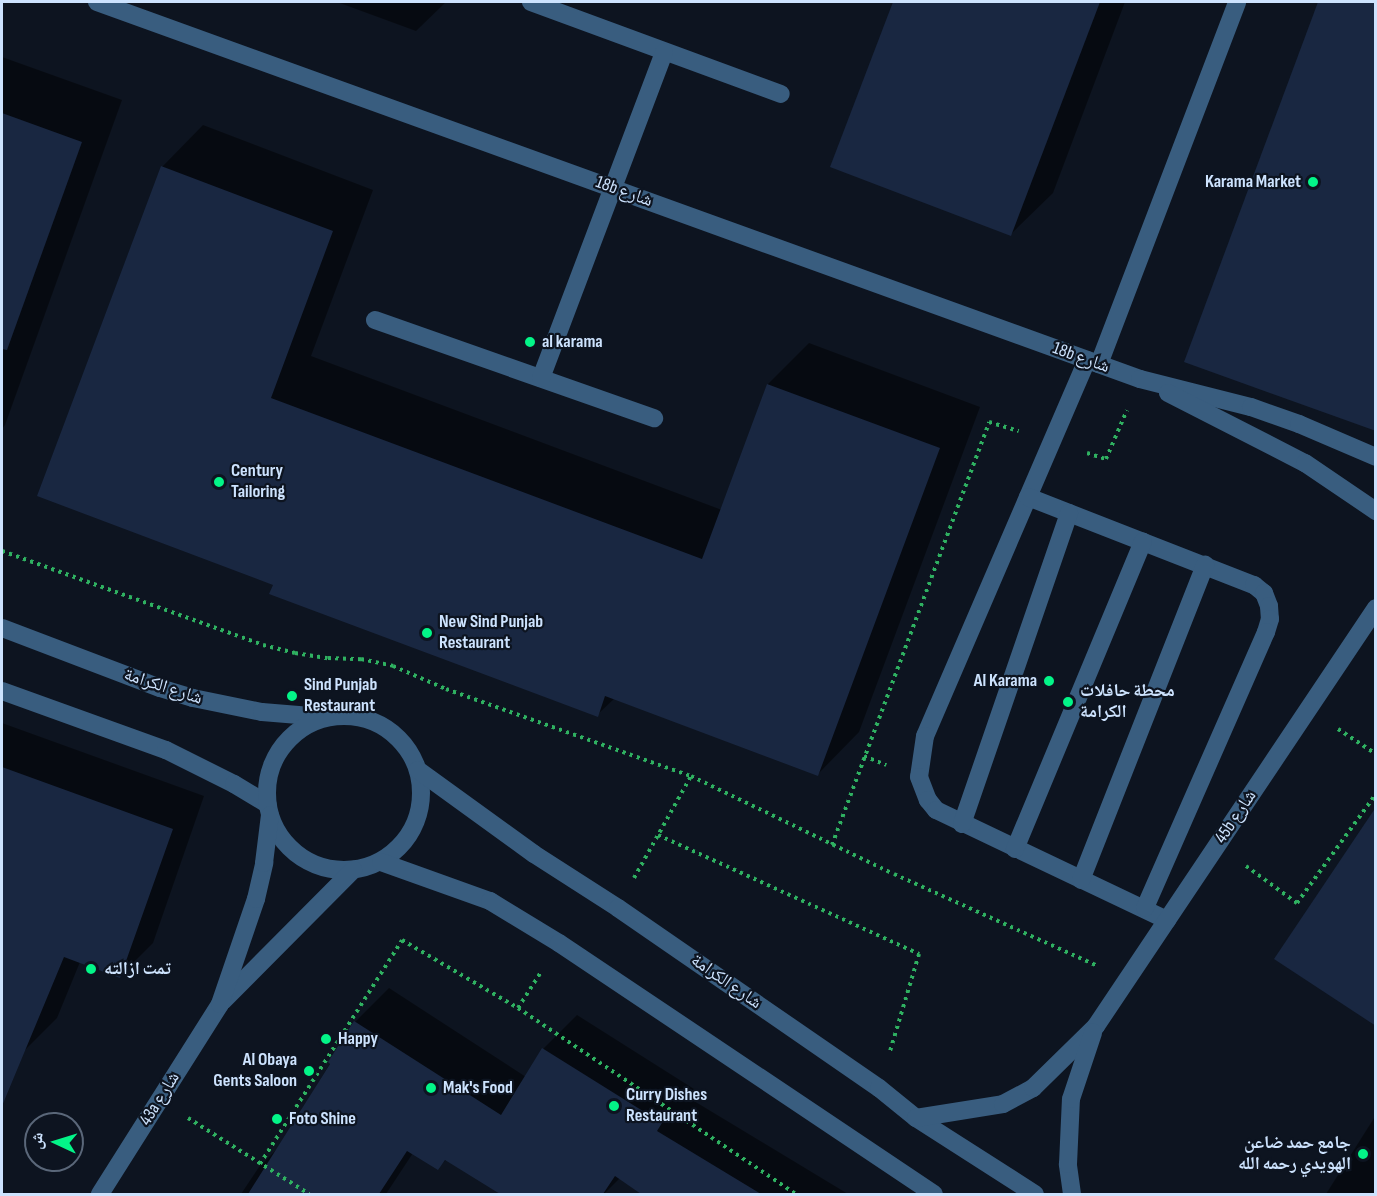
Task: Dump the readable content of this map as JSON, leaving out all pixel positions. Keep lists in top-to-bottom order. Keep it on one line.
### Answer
{"streets":{"street":["18b شارع","شارع الكرامة","45b شارع","43a شارع"]},"crossings":[["شارع الكرامة","45b شارع"],["شارع الكرامة","43a شارع"]],"places":["Karama Market","al karama","Century Tailoring","New Sind Punjab Restaurant","Al Karama","Sind Punjab Restaurant","محطة حافلات الكرامة","تمت ازالته","Happy","Al Obaya Gents Saloon","Mak's Food","Curry Dishes Restaurant","Foto Shine","جامع حمد ضاعن الهويدي رحمه الله"],"north":"left"}
